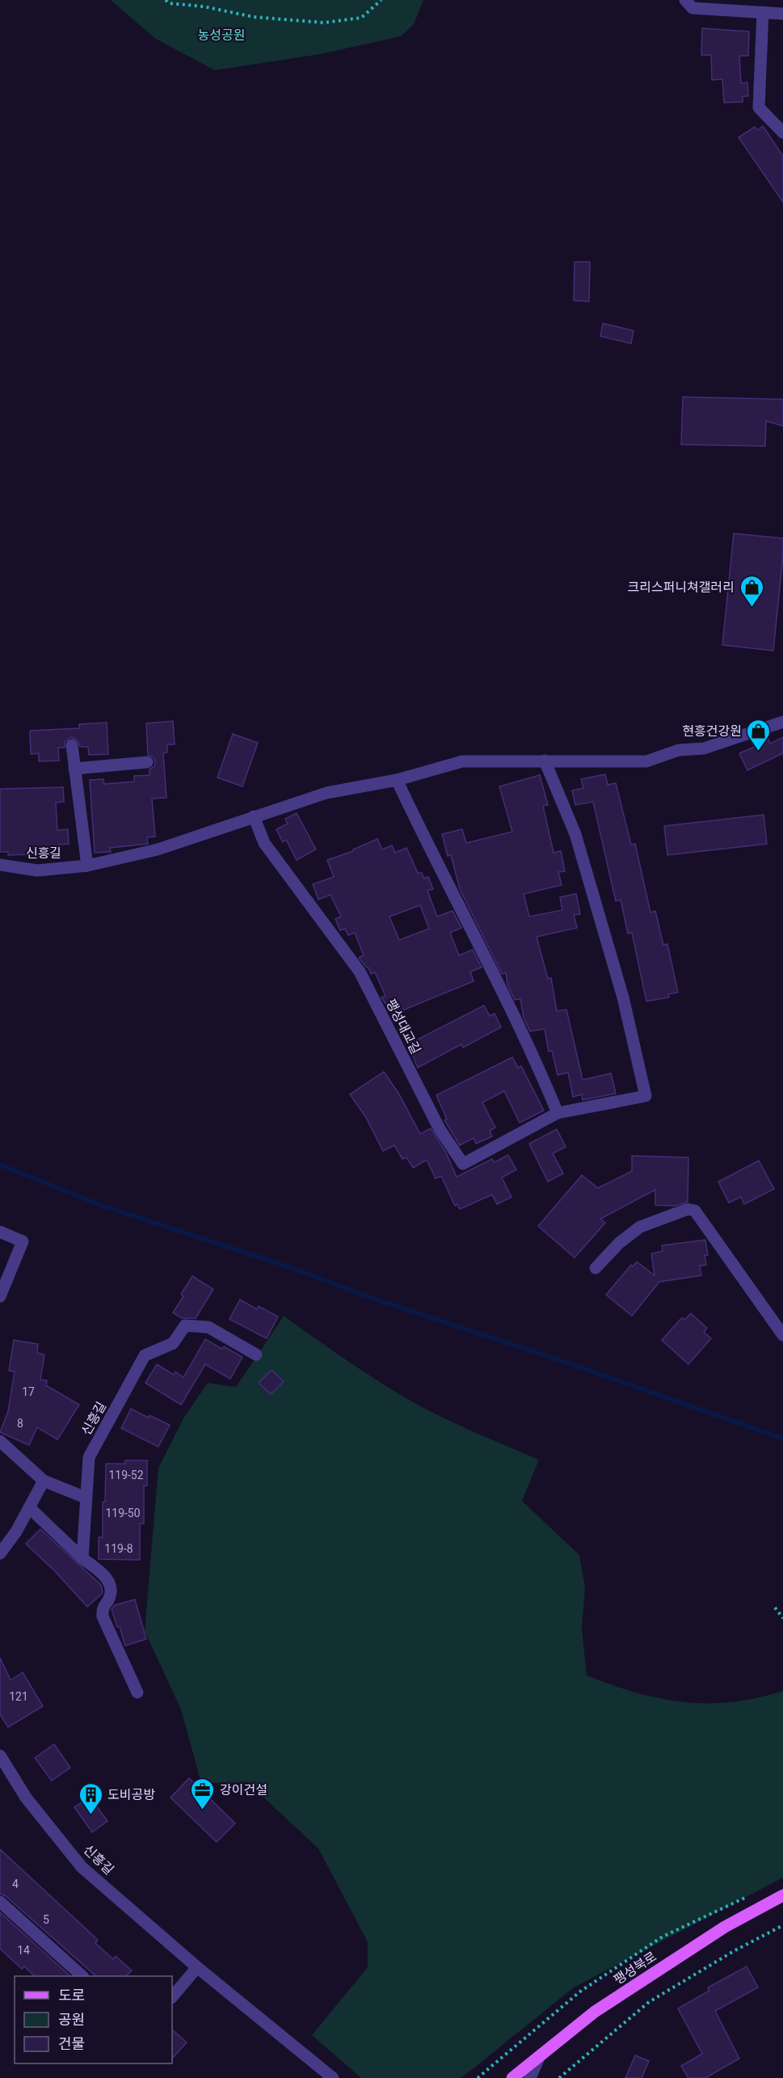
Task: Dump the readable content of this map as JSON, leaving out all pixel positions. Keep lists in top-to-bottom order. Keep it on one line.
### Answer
{"streets":{"main road":["팽성북로"],"street":["신흥길","팽성대교길"]},"parks":["농성공원"],"places":{"shop":["크리스퍼니쳐갤러리","현흥건강원"],"office":["강이건설"],"building":["도비공방"]},"house_numbers":["17","8","119-52","119-50","119-8","121","4","5","14"],"legend":["도로","공원","건물"]}
